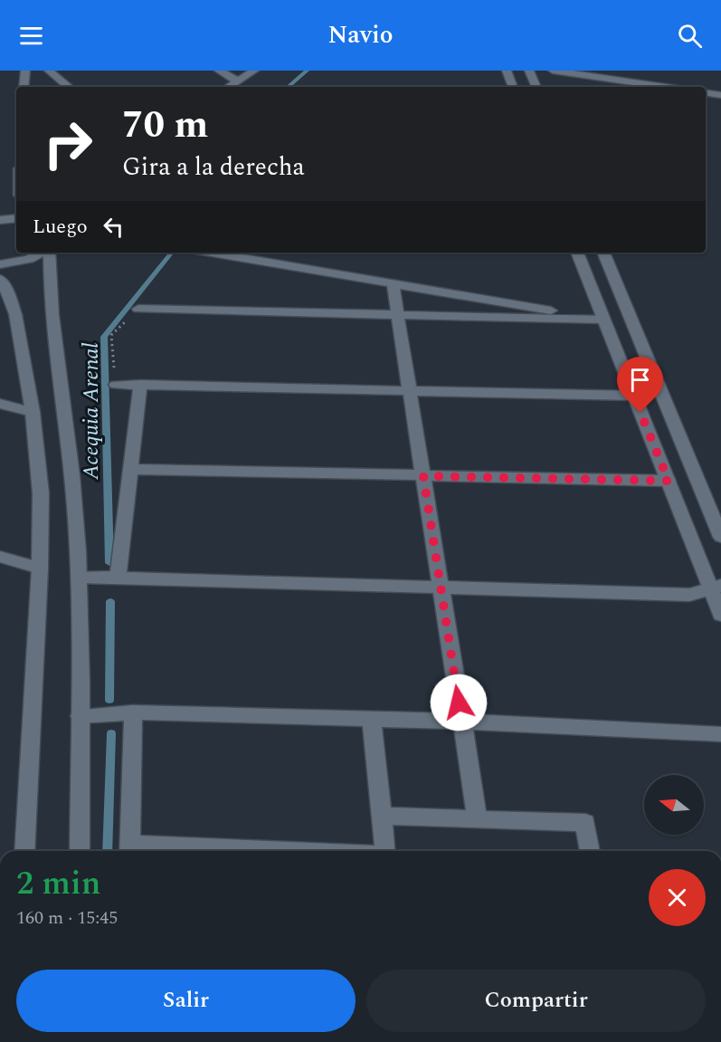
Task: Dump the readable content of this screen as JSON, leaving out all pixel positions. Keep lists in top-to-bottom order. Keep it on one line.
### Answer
{"water":["Acequia Arenal"],"north":"left","page":{"header":"Navio","turn":["70 m","Gira a la derecha"],"then":"Luego","heading":["2 min","160 m · 15:45"],"buttons":["Salir","Compartir"]}}
